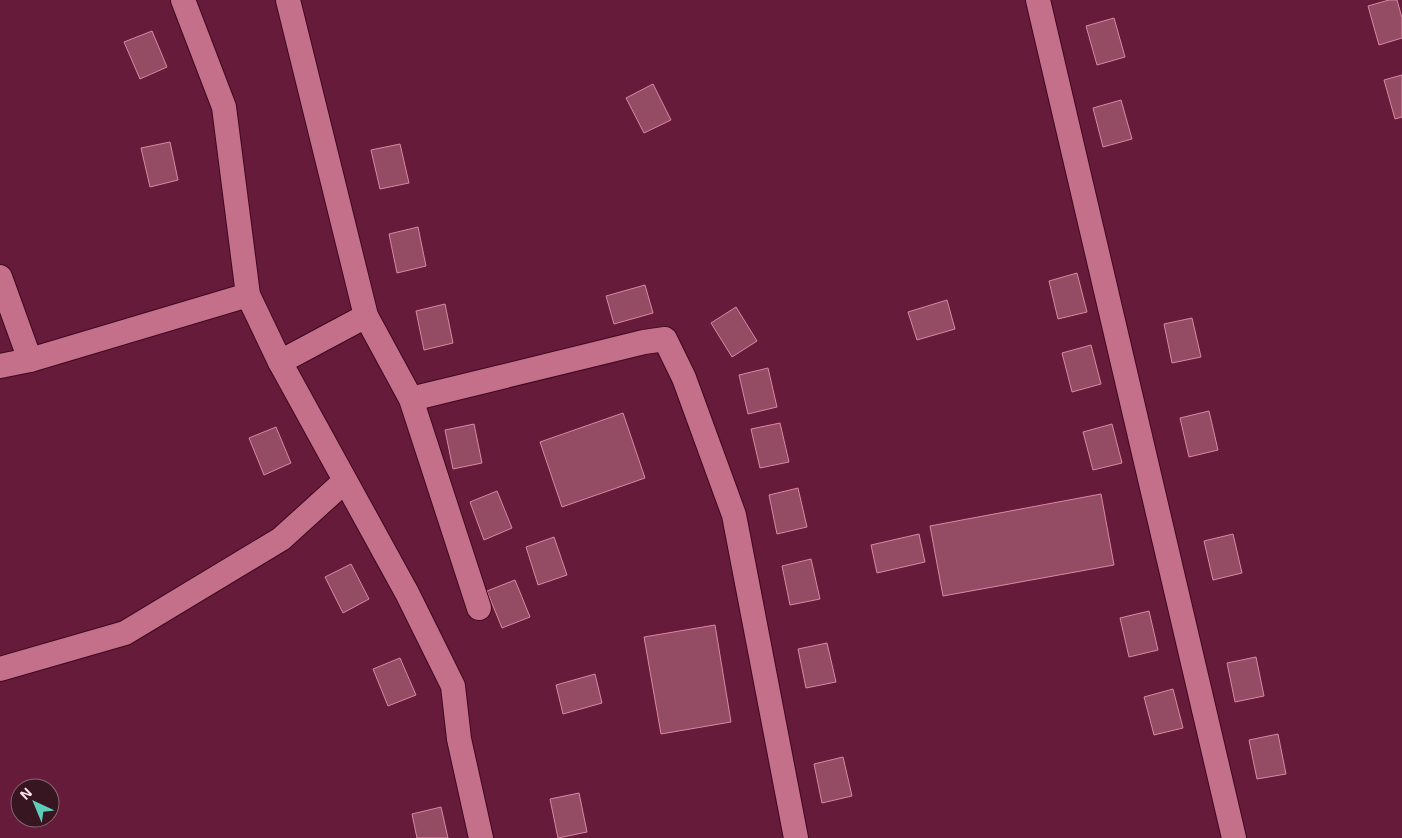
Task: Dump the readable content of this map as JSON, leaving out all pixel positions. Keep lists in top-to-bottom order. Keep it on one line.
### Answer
{"north":"top left"}
